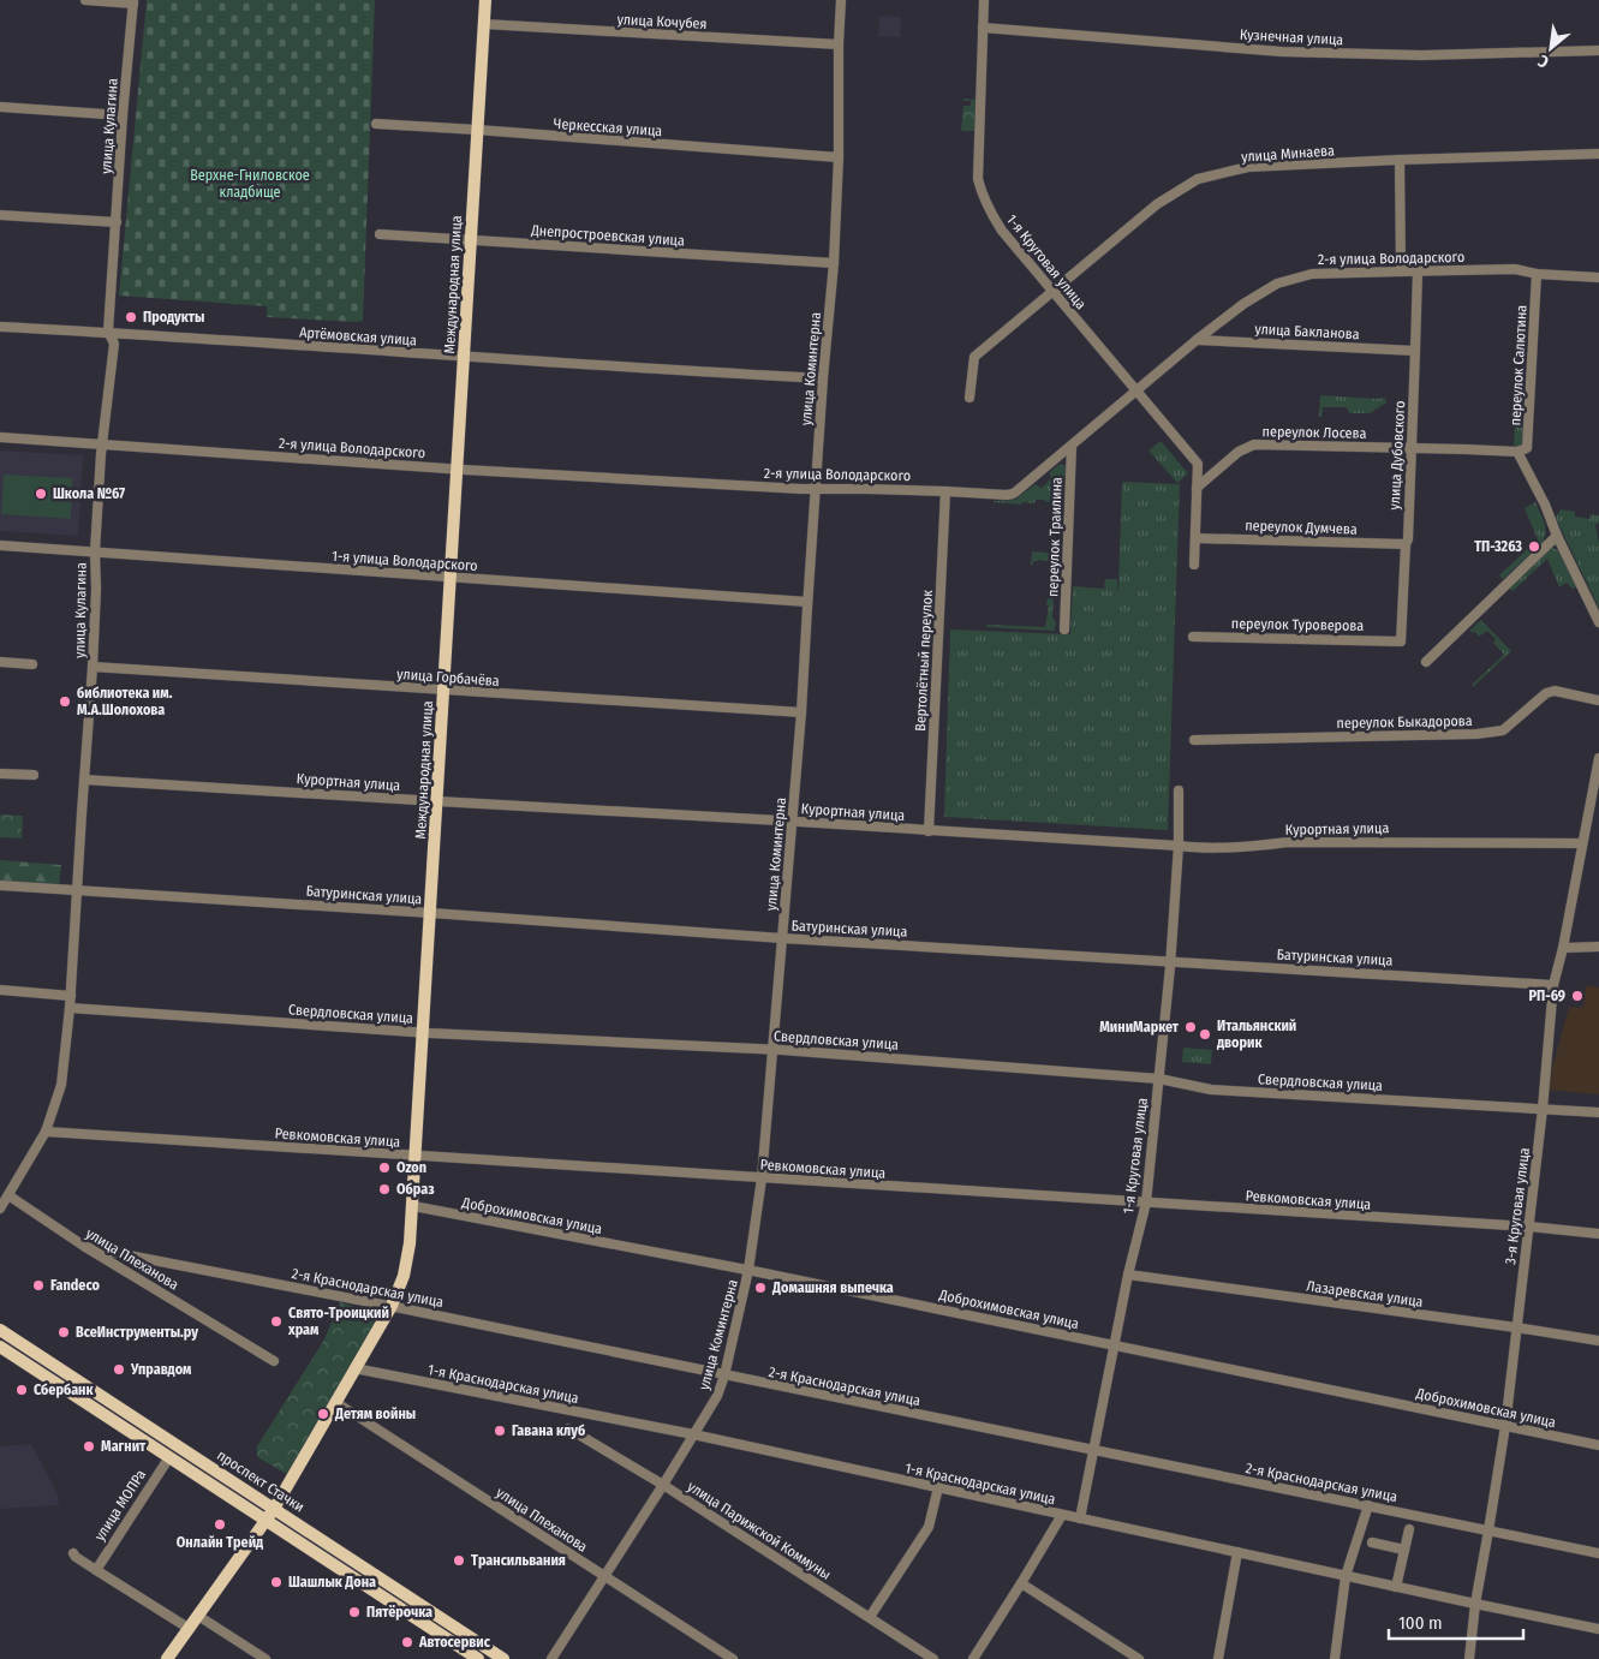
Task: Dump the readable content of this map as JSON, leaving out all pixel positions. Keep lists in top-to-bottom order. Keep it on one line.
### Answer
{"streets":{"main road":["Международная улица","проспект Стачки"],"street":["улица Кочубея","Кузнечная улица","улица Кулагина","Черкесская улица","улица Минаева","Днепростроевская улица","2-я улица Володарского","1-я Круговая улица","улица Бакланова","Артёмовская улица","переулок Салютина","улица Коминтерна","переулок Лосева","улица Дубовского","переулок Думчева","переулок Траилина","1-я улица Володарского","переулок Туроверова","Вертолётный переулок","улица Горбачёва","переулок Быкадорова","Курортная улица","Батуринская улица","Свердловская улица","Ревкомовская улица","3-я Круговая улица","Доброхимовская улица","улица Плеханова","2-я Краснодарская улица","Лазаревская улица","1-я Краснодарская улица","улица МОПРа","улица Парижской Коммуны"]},"crossings":[["улица Кочубея","Международная улица"],["улица Кочубея","улица Коминтерна"],["Кузнечная улица","1-я Круговая улица"],["улица Кулагина","2-я улица Володарского"],["улица Кулагина","Артёмовская улица"],["улица Кулагина","1-я улица Володарского"],["улица Кулагина","улица Горбачёва"],["улица Кулагина","Курортная улица"],["улица Кулагина","Батуринская улица"],["улица Кулагина","Свердловская улица"],["улица Кулагина","Ревкомовская улица"],["улица Кулагина","улица Плеханова"],["Черкесская улица","Международная улица"],["Черкесская улица","улица Коминтерна"],["улица Минаева","1-я Круговая улица"],["Днепростроевская улица","Международная улица"],["Днепростроевская улица","улица Коминтерна"],["2-я улица Володарского","1-я Круговая улица"],["2-я улица Володарского","Международная улица"],["2-я улица Володарского","улица Бакланова"],["2-я улица Володарского","переулок Салютина"],["2-я улица Володарского","улица Коминтерна"],["2-я улица Володарского","улица Дубовского"],["2-я улица Володарского","переулок Траилина"],["2-я улица Володарского","Вертолётный переулок"],["1-я Круговая улица","переулок Лосева"],["1-я Круговая улица","Курортная улица"],["1-я Круговая улица","Батуринская улица"],["1-я Круговая улица","Свердловская улица"],["1-я Круговая улица","Ревкомовская улица"],["1-я Круговая улица","Доброхимовская улица"],["1-я Круговая улица","2-я Краснодарская улица"],["1-я Круговая улица","Лазаревская улица"],["1-я Круговая улица","1-я Краснодарская улица"],["Международная улица","Артёмовская улица"],["Международная улица","1-я улица Володарского"],["Международная улица","улица Горбачёва"],["Международная улица","Курортная улица"],["Международная улица","Батуринская улица"],["Международная улица","Свердловская улица"],["Международная улица","Ревкомовская улица"],["Международная улица","Доброхимовская улица"],["Международная улица","улица Плеханова"],["Международная улица","2-я Краснодарская улица"],["Международная улица","1-я Краснодарская улица"],["Международная улица","проспект Стачки"],["улица Бакланова","улица Дубовского"],["Артёмовская улица","улица Коминтерна"],["переулок Салютина","переулок Лосева"],["улица Коминтерна","1-я улица Володарского"],["улица Коминтерна","улица Горбачёва"],["улица Коминтерна","Курортная улица"],["улица Коминтерна","Батуринская улица"],["улица Коминтерна","Свердловская улица"],["улица Коминтерна","Ревкомовская улица"],["улица Коминтерна","Доброхимовская улица"],["улица Коминтерна","улица Плеханова"],["улица Коминтерна","2-я Краснодарская улица"],["улица Коминтерна","1-я Краснодарская улица"],["улица Коминтерна","улица Парижской Коммуны"],["переулок Лосева","улица Дубовского"],["улица Дубовского","переулок Думчева"],["улица Дубовского","переулок Туроверова"],["Вертолётный переулок","Курортная улица"],["Курортная улица","3-я Круговая улица"],["Батуринская улица","3-я Круговая улица"],["Свердловская улица","3-я Круговая улица"],["Ревкомовская улица","3-я Круговая улица"],["3-я Круговая улица","Доброхимовская улица"],["3-я Круговая улица","2-я Краснодарская улица"],["3-я Круговая улица","Лазаревская улица"],["3-я Круговая улица","1-я Краснодарская улица"],["улица Плеханова","2-я Краснодарская улица"],["проспект Стачки","улица МОПРа"]],"parks":["Верхне-Гниловское кладбище"],"places":["Продукты","Школа №67","ТП-3263","библиотека им. М.А.Шолохова","РП-69","МиниМаркет","Итальянский дворик","Ozon","Образ","Fandeco","Домашняя выпечка","Свято-Троицкий храм","ВсеИнструменты.ру","Управдом","Сбербанк","Детям войны","Гавана клуб","Магнит","Онлайн Трейд","Трансильвания","Шашлык Дона","Пятёрочка","Автосервис"],"scale_bar":"100 m","north":"bottom left"}
